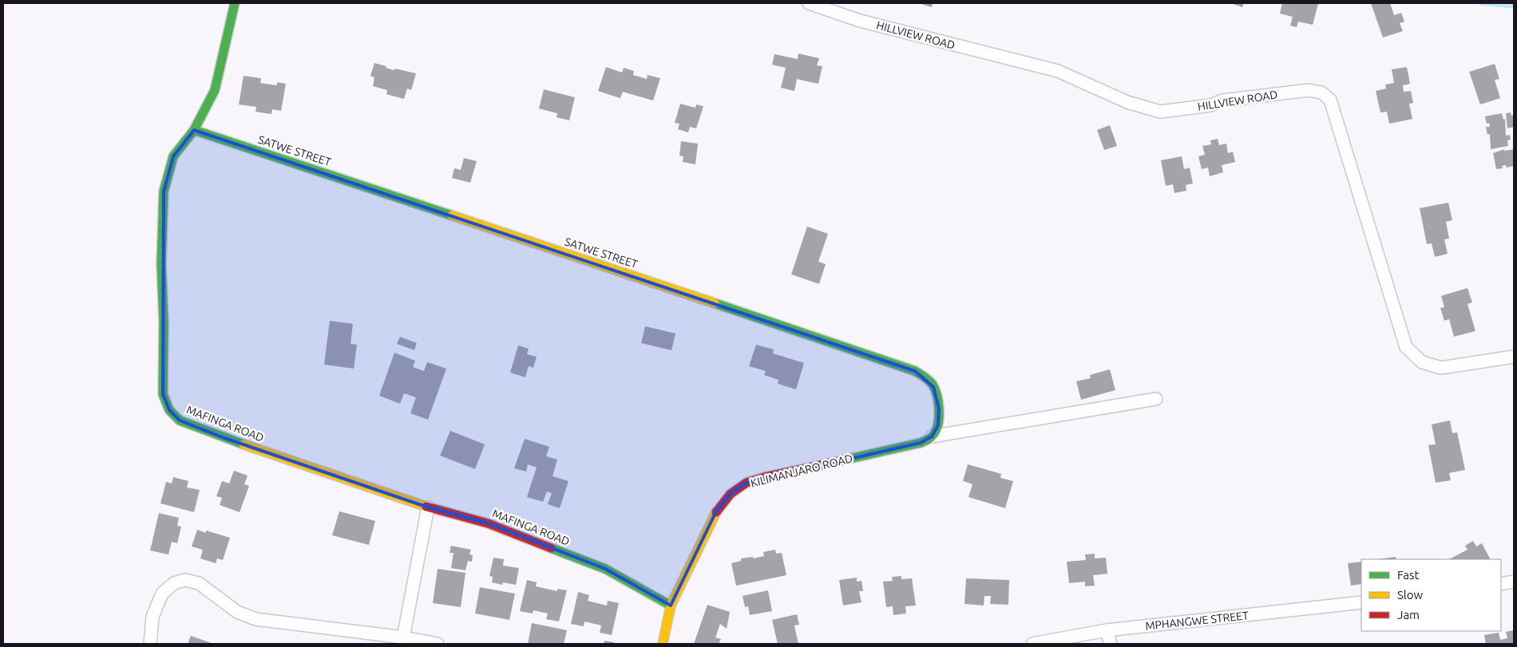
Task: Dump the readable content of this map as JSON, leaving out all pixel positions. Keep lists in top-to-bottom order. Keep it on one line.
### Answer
{"streets":{"street":["HILLVIEW ROAD","SATWE STREET","MAFINGA ROAD","KILIMANJARO ROAD","MPHANGWE STREET"]},"crossings":[["SATWE STREET","MAFINGA ROAD"],["SATWE STREET","KILIMANJARO ROAD"],["MAFINGA ROAD","KILIMANJARO ROAD"]],"legend":["Fast","Slow","Jam"]}
